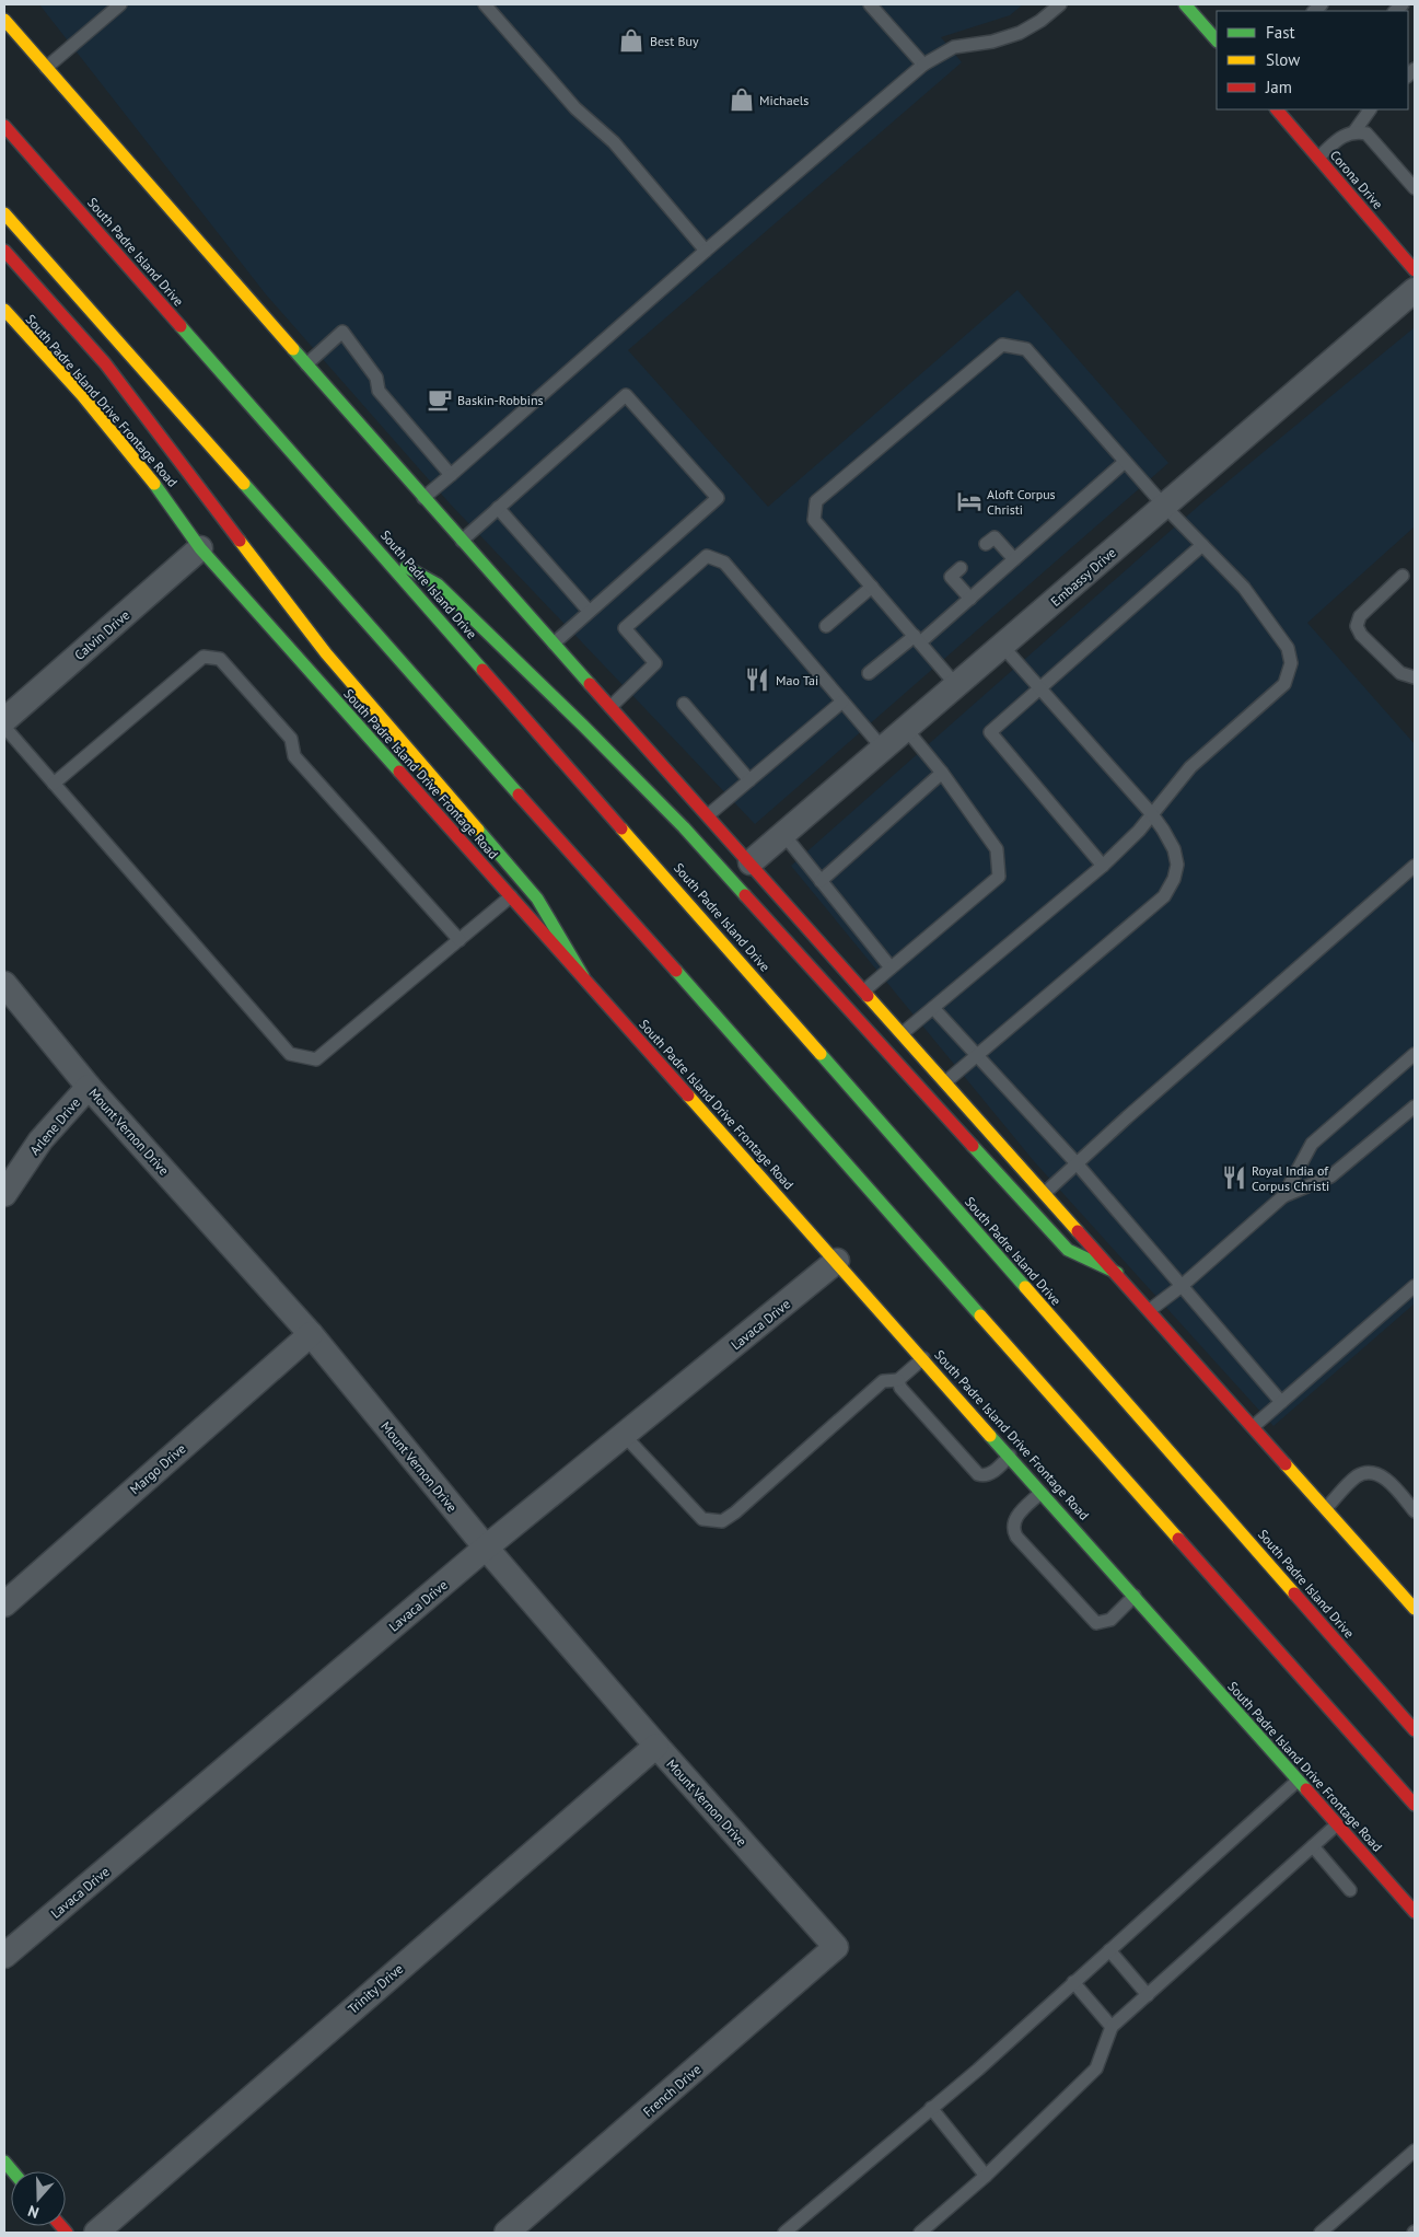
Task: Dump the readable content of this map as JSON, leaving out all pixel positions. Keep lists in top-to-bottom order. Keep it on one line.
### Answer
{"streets":{"main road":["Corona Drive","South Padre Island Drive","South Padre Island Drive Frontage Road"],"street":["Embassy Drive","Calvin Drive","Arlene Drive","Mount Vernon Drive","Lavaca Drive","Margo Drive","Trinity Drive","French Drive"]},"crossings":[["South Padre Island Drive Frontage Road","Calvin Drive"],["South Padre Island Drive Frontage Road","Lavaca Drive"],["Arlene Drive","Mount Vernon Drive"],["Mount Vernon Drive","Lavaca Drive"],["Mount Vernon Drive","Margo Drive"],["Mount Vernon Drive","Trinity Drive"],["Mount Vernon Drive","French Drive"]],"places":{"shop":["Best Buy","Michaels"],"cafe":["Baskin-Robbins"],"hotel":["Aloft Corpus Christi"],"restaurant":["Mao Tai","Royal India of Corpus Christi"]},"legend":["Fast","Slow","Jam"],"north":"bottom"}
